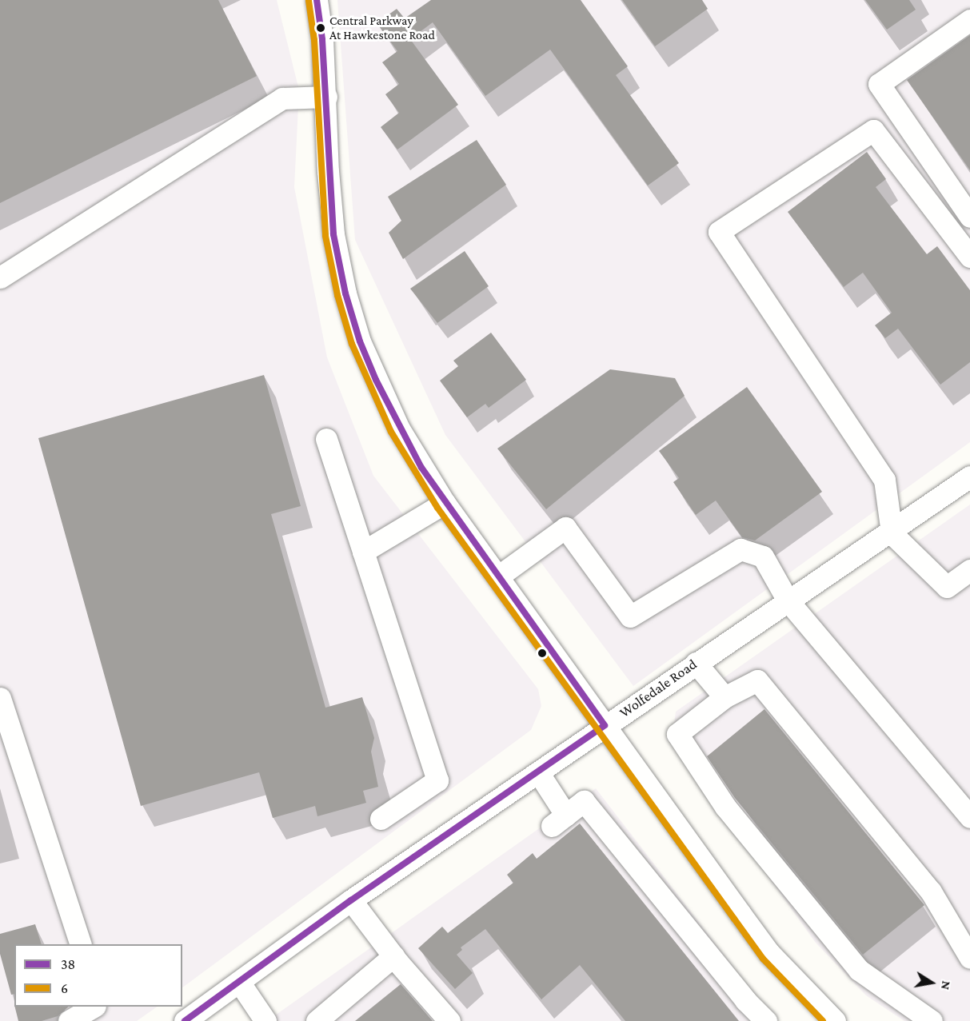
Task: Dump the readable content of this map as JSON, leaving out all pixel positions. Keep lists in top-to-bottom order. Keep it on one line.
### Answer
{"streets":{"street":["Wolfedale Road"]},"places":["Central Parkway At Hawkestone Road"],"lines":["transit line 38","transit line 6"],"legend":["38","6"],"north":"right"}
